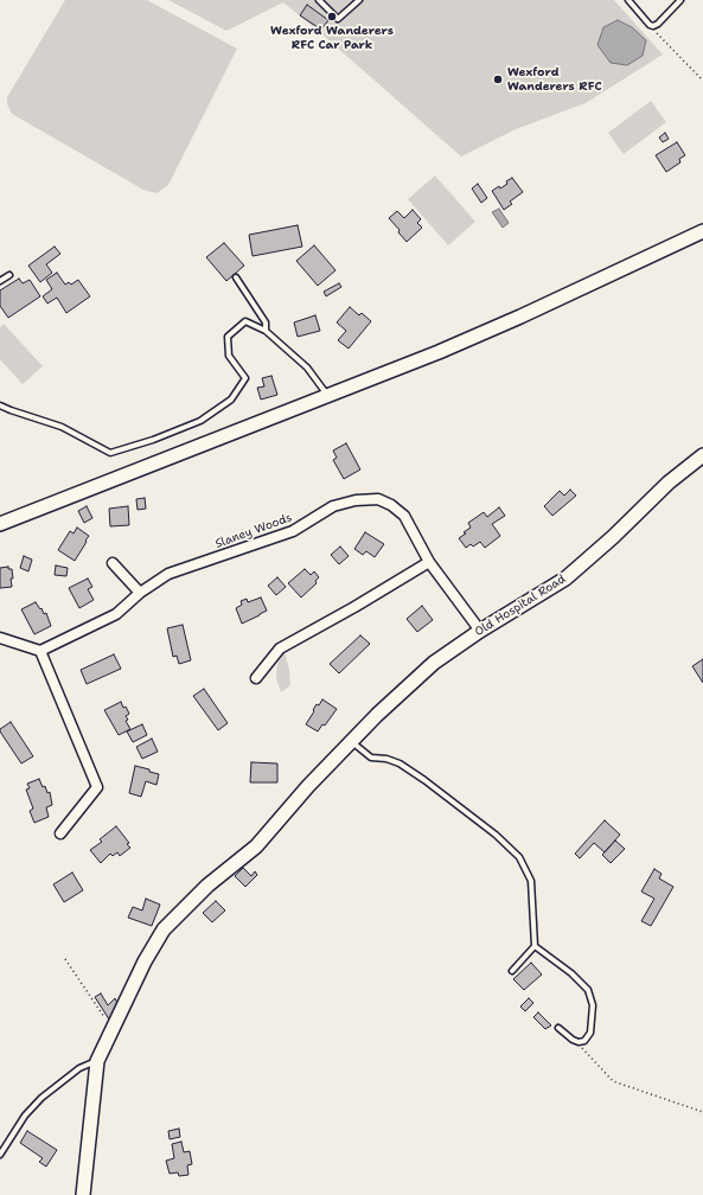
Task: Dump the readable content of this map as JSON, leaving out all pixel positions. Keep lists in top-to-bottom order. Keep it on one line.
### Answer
{"streets":{"street":["Slaney Woods","Old Hospital Road"]},"crossings":[["Slaney Woods","Old Hospital Road"]],"places":["Wexford Wanderers RFC Car Park","Wexford Wanderers RFC"]}
